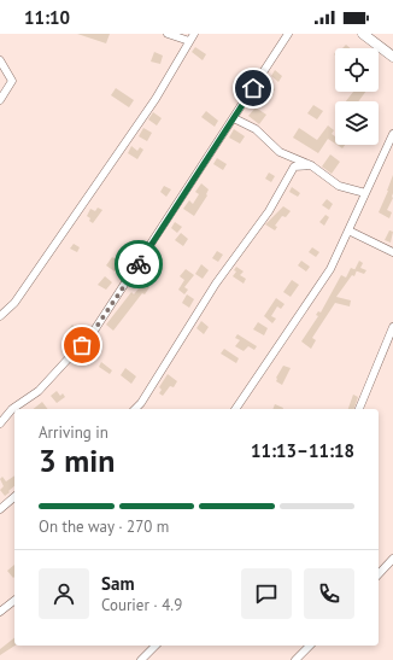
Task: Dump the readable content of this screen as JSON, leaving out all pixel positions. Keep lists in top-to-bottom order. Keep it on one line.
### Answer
{"page":{"status":"11:10","heading":["3 min","Arriving in","11:13–11:18"],"panel":["Sam","Courier · 4.9"],"bar":"On the way · 270 m"}}
